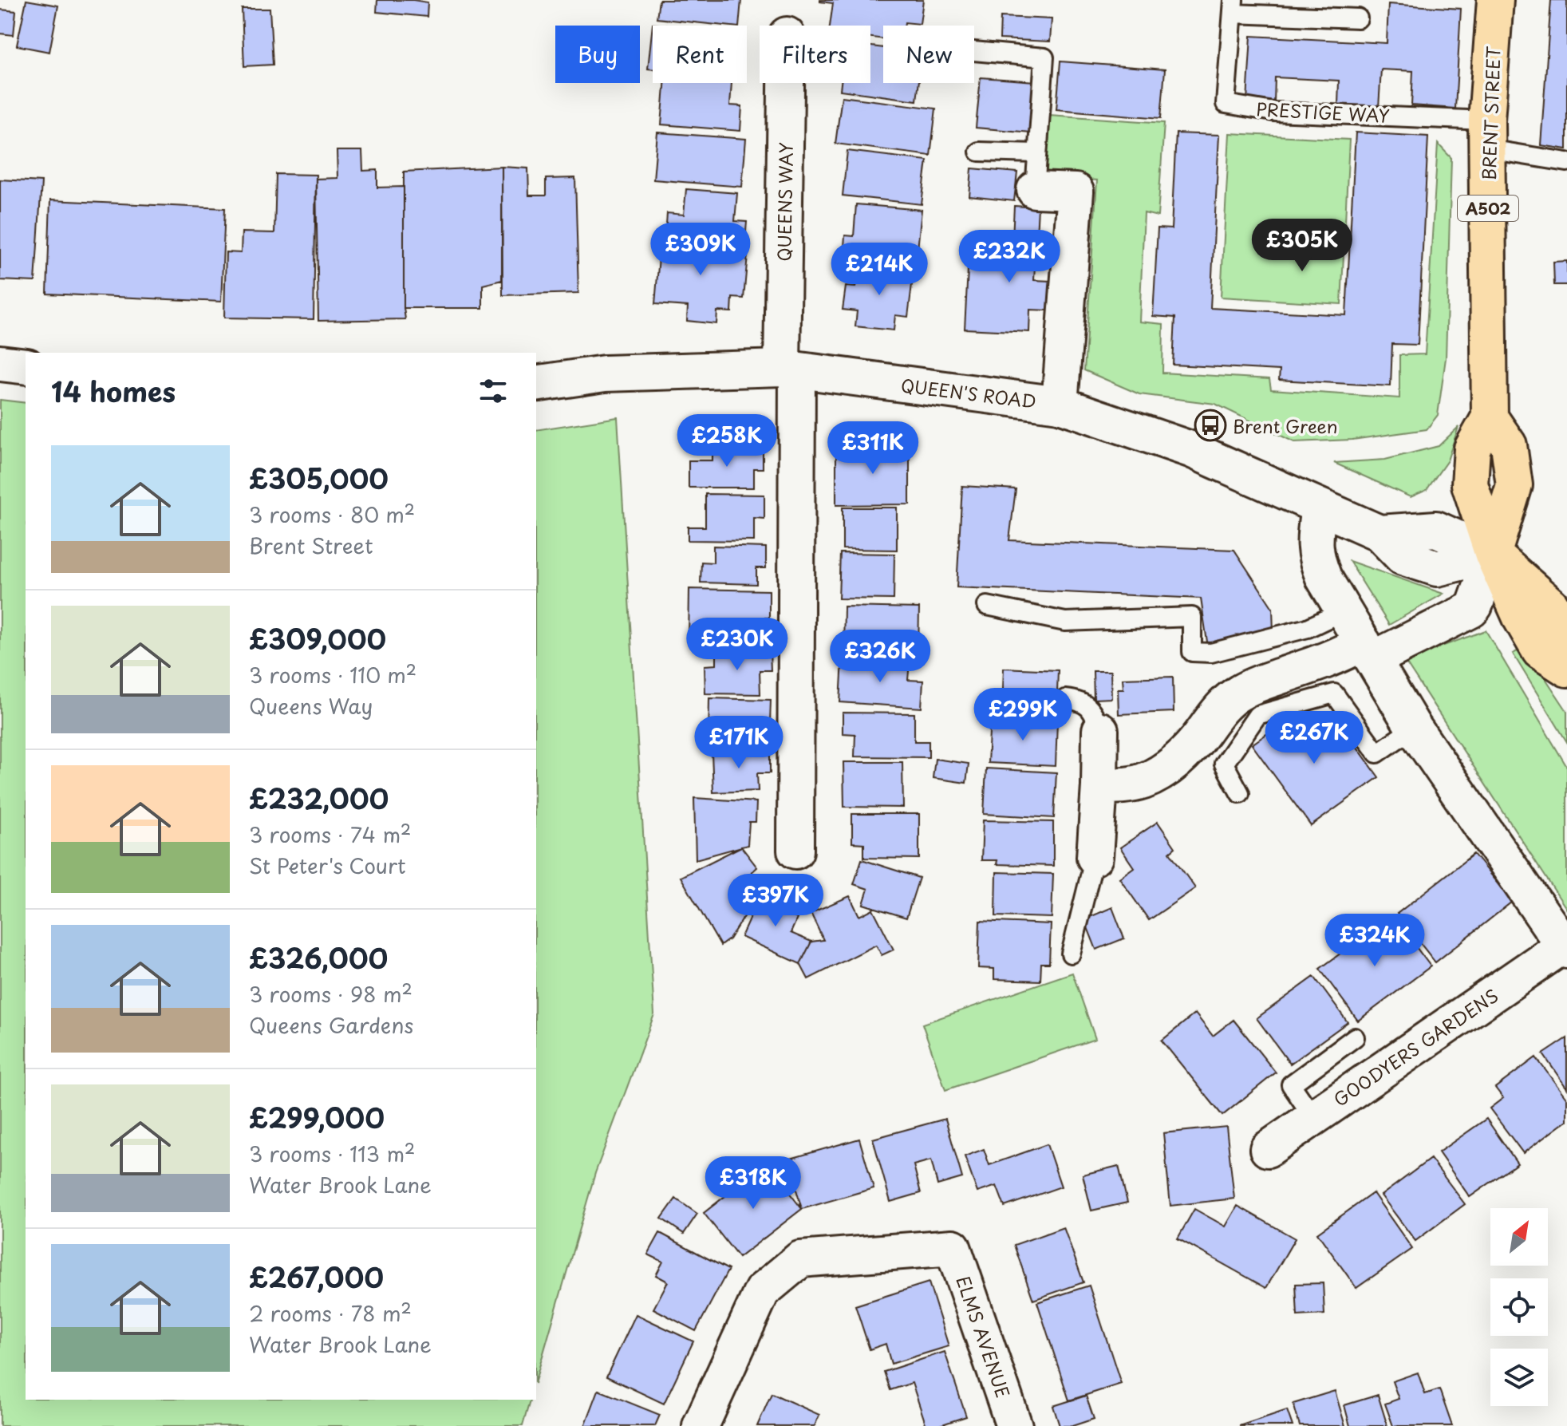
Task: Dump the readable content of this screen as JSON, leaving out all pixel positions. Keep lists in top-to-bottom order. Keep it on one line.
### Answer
{"streets":{"main road":["BRENT STREET","A502"],"street":["QUEENS WAY","QUEEN'S ROAD","GOODYERS GARDENS","ELMS AVENUE"],"lane":["PRESTIGE WAY"]},"crossings":[["PRESTIGE WAY","BRENT STREET"],["BRENT STREET","QUEEN'S ROAD"],["QUEENS WAY","QUEEN'S ROAD"]],"places":{"bus stop":["Brent Green"]},"north":"top right","page":{"chip":["Buy","Rent","Filters","New"],"price":["£305K","£309K","£232K","£214K","£258K","£311K","£230K","£326K","£299K","£267K","£171K","£397K","£324K","£318K"],"heading":"14 homes","list":[{"name":"£305,000","note":"3 rooms · 80 m² · Brent Street"},{"name":"£309,000","note":"3 rooms · 110 m² · Queens Way"},{"name":"£232,000","note":"3 rooms · 74 m² · St Peter's Court"},{"name":"£326,000","note":"3 rooms · 98 m² · Queens Gardens"},{"name":"£299,000","note":"3 rooms · 113 m² · Water Brook Lane"},{"name":"£267,000","note":"2 rooms · 78 m² · Water Brook Lane"}]}}
